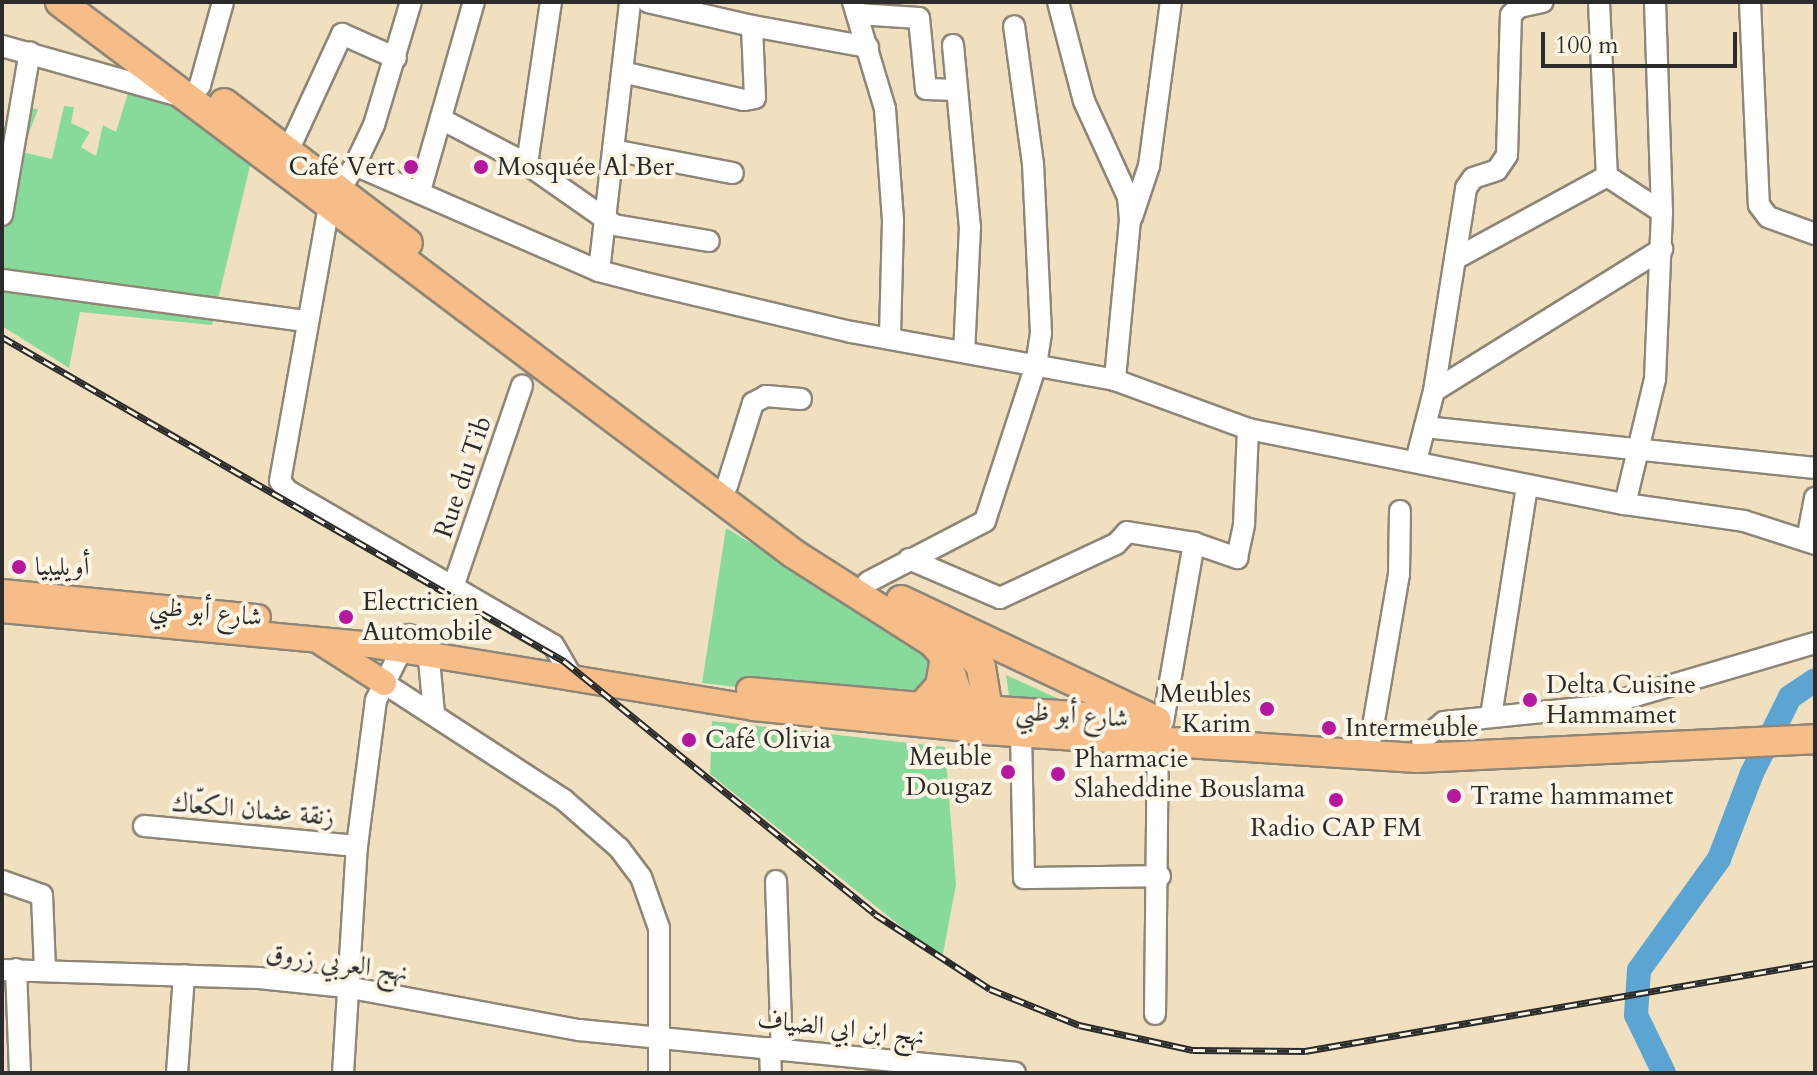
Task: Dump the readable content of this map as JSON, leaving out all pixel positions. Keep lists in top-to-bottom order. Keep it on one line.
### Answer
{"streets":{"highway":["شارع أبو ظبي"],"street":["Rue du Tib","زنقة عثمان الكعّاك","نهج العربي زروق","نهج ابن ابي الضياف"]},"crossings":[["نهج العربي زروق","نهج ابن ابي الضياف"]],"places":["Café Vert","Mosquée Al Ber","أويليبيا","Electricien Automobile","Delta Cuisine Hammamet","Meubles Karim","Intermeuble","Café Olivia","Meuble Dougaz","Pharmacie Slaheddine Bouslama","Trame hammamet","Radio CAP FM"],"scale_bar":"100 m"}
